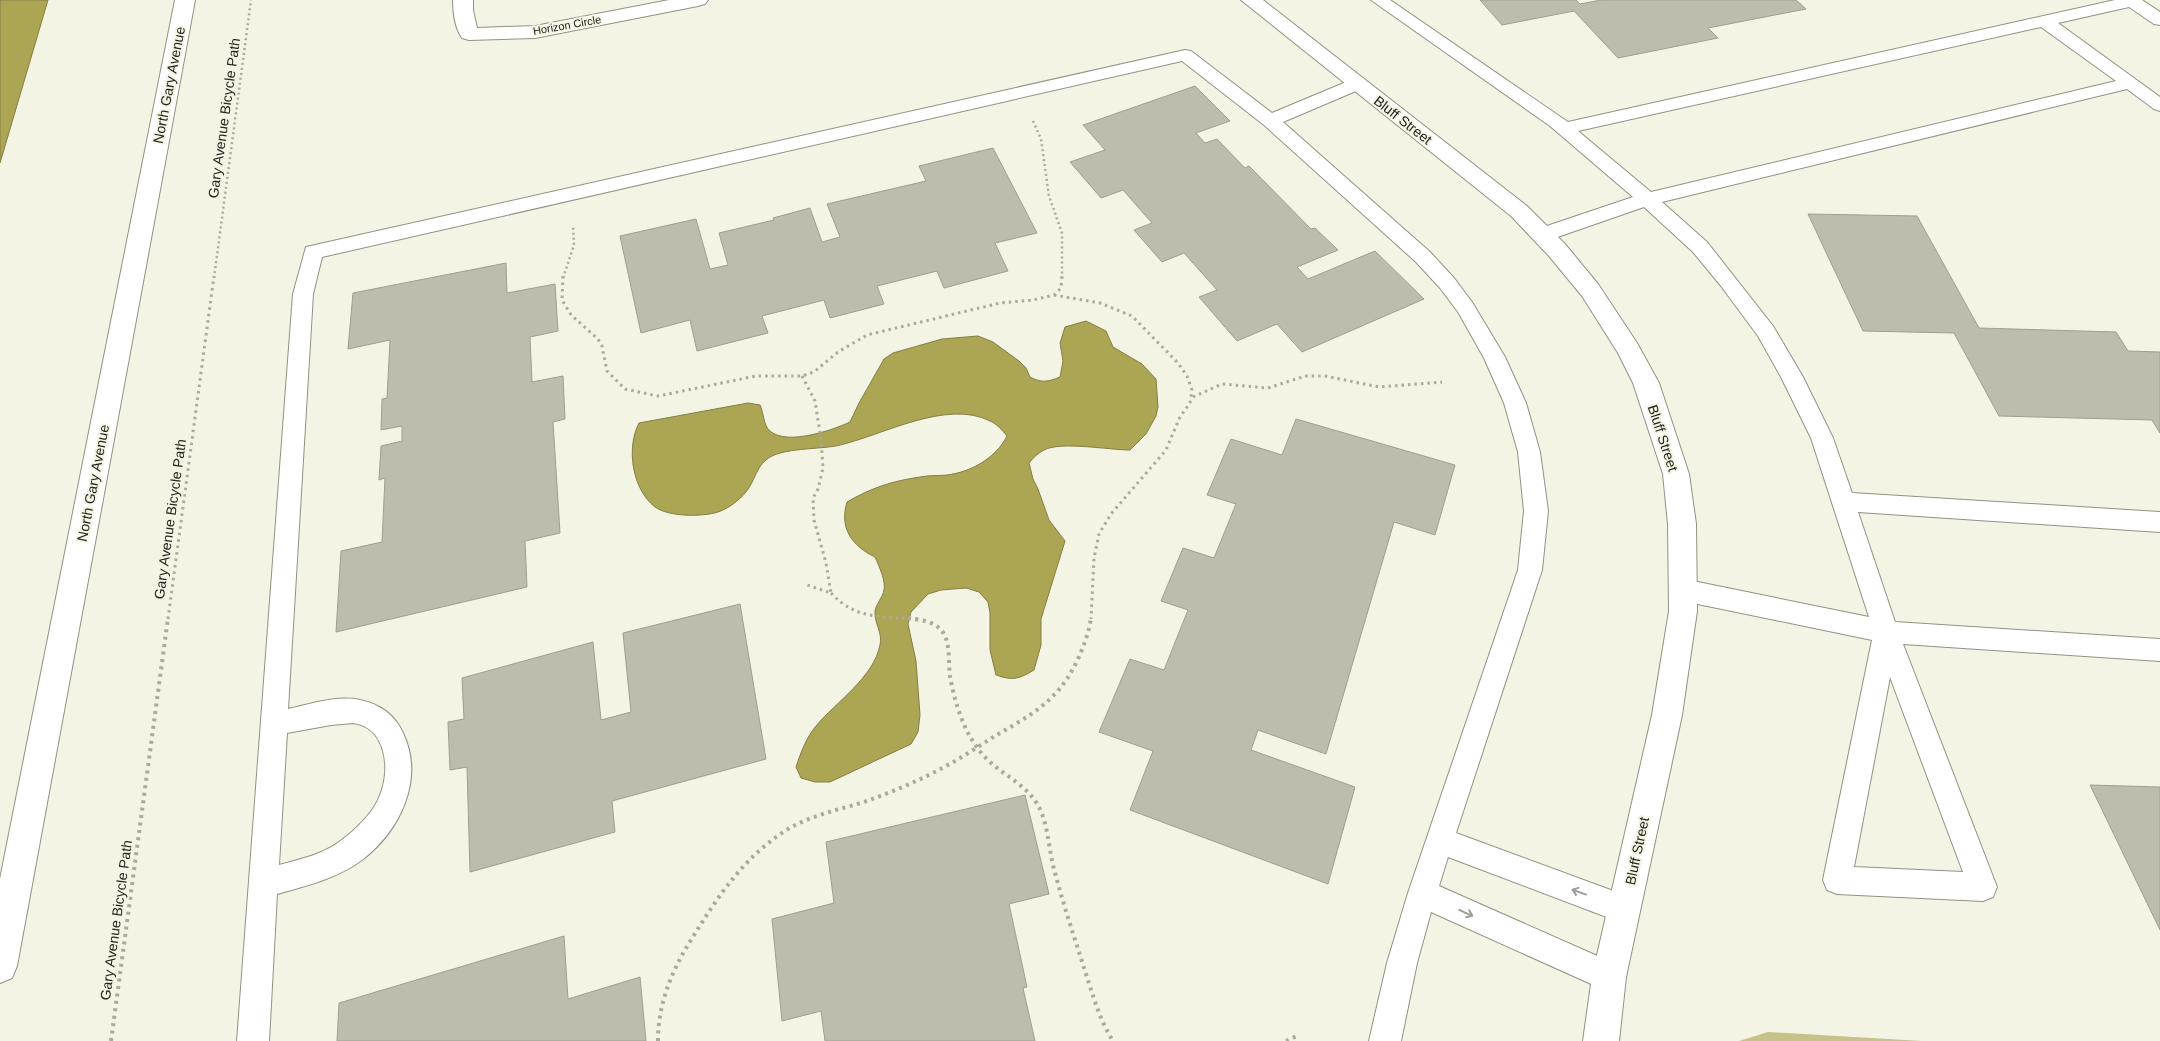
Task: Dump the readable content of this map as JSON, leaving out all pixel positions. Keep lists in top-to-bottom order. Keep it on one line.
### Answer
{"streets":{"street":["Horizon Circle","North Gary Avenue","Bluff Street"],"path":["Gary Avenue Bicycle Path"]}}
